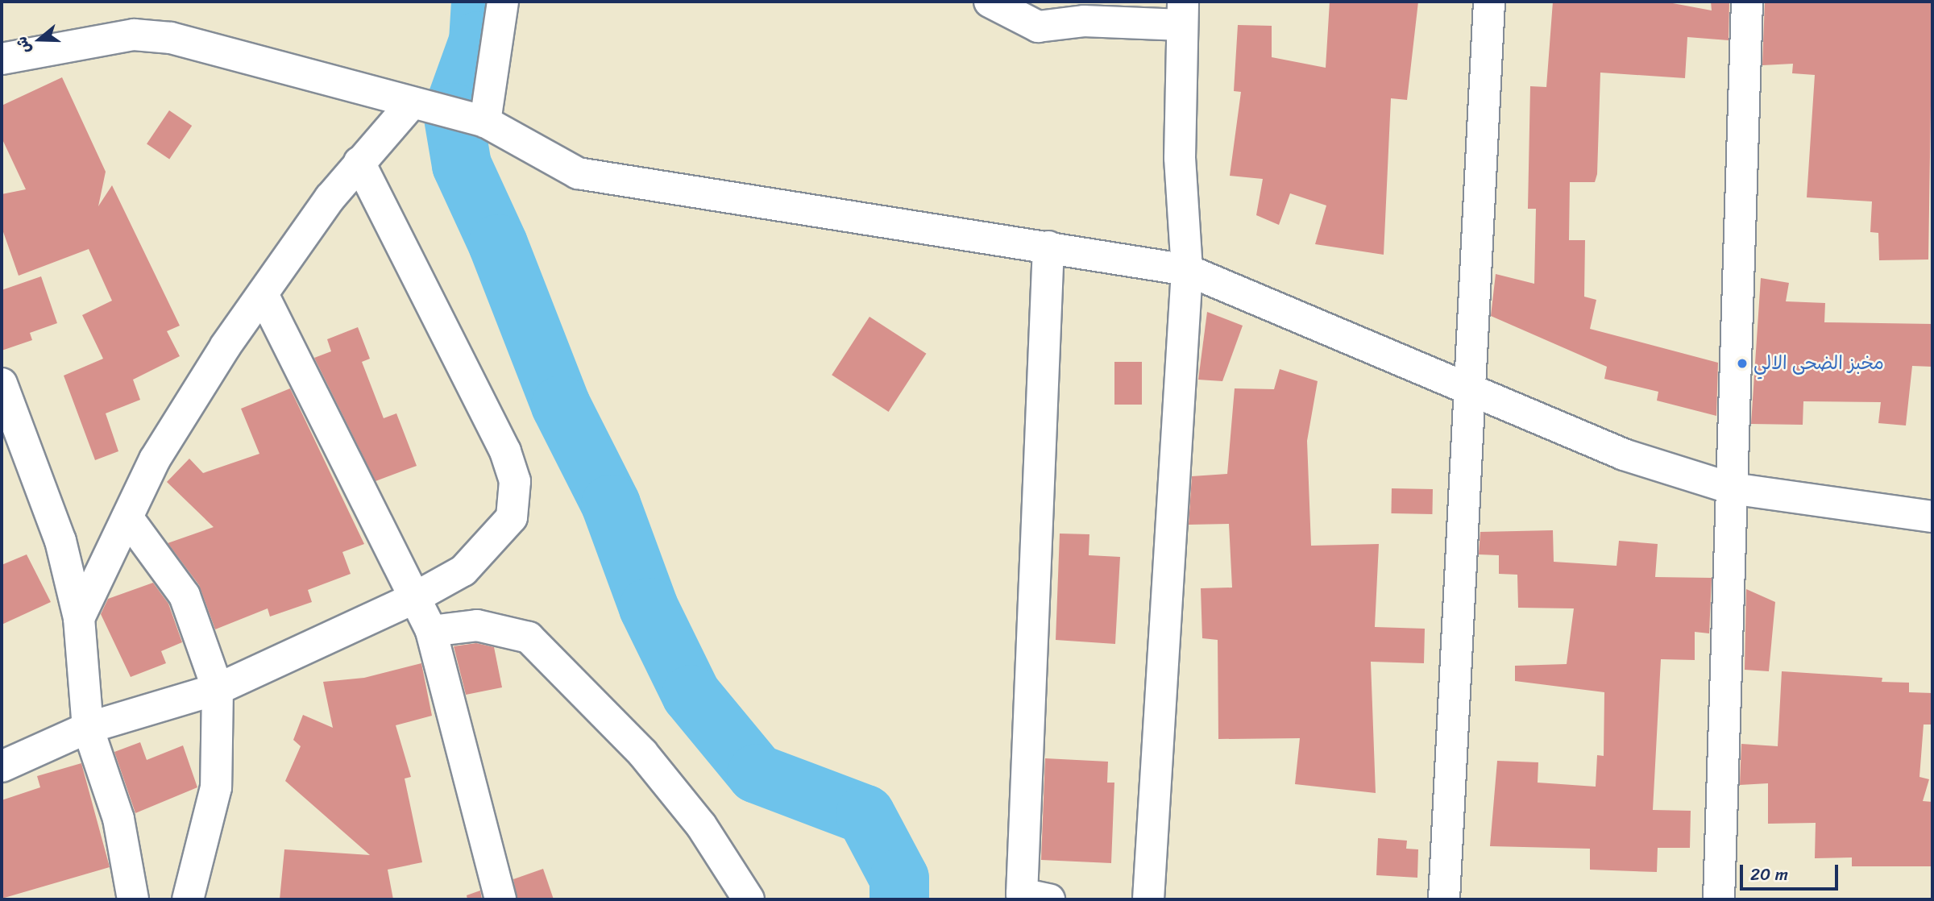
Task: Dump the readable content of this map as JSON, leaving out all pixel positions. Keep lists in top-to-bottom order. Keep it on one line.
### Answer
{"places":["مخبز الضحى الالي"],"scale_bar":"20 m","north":"left"}
